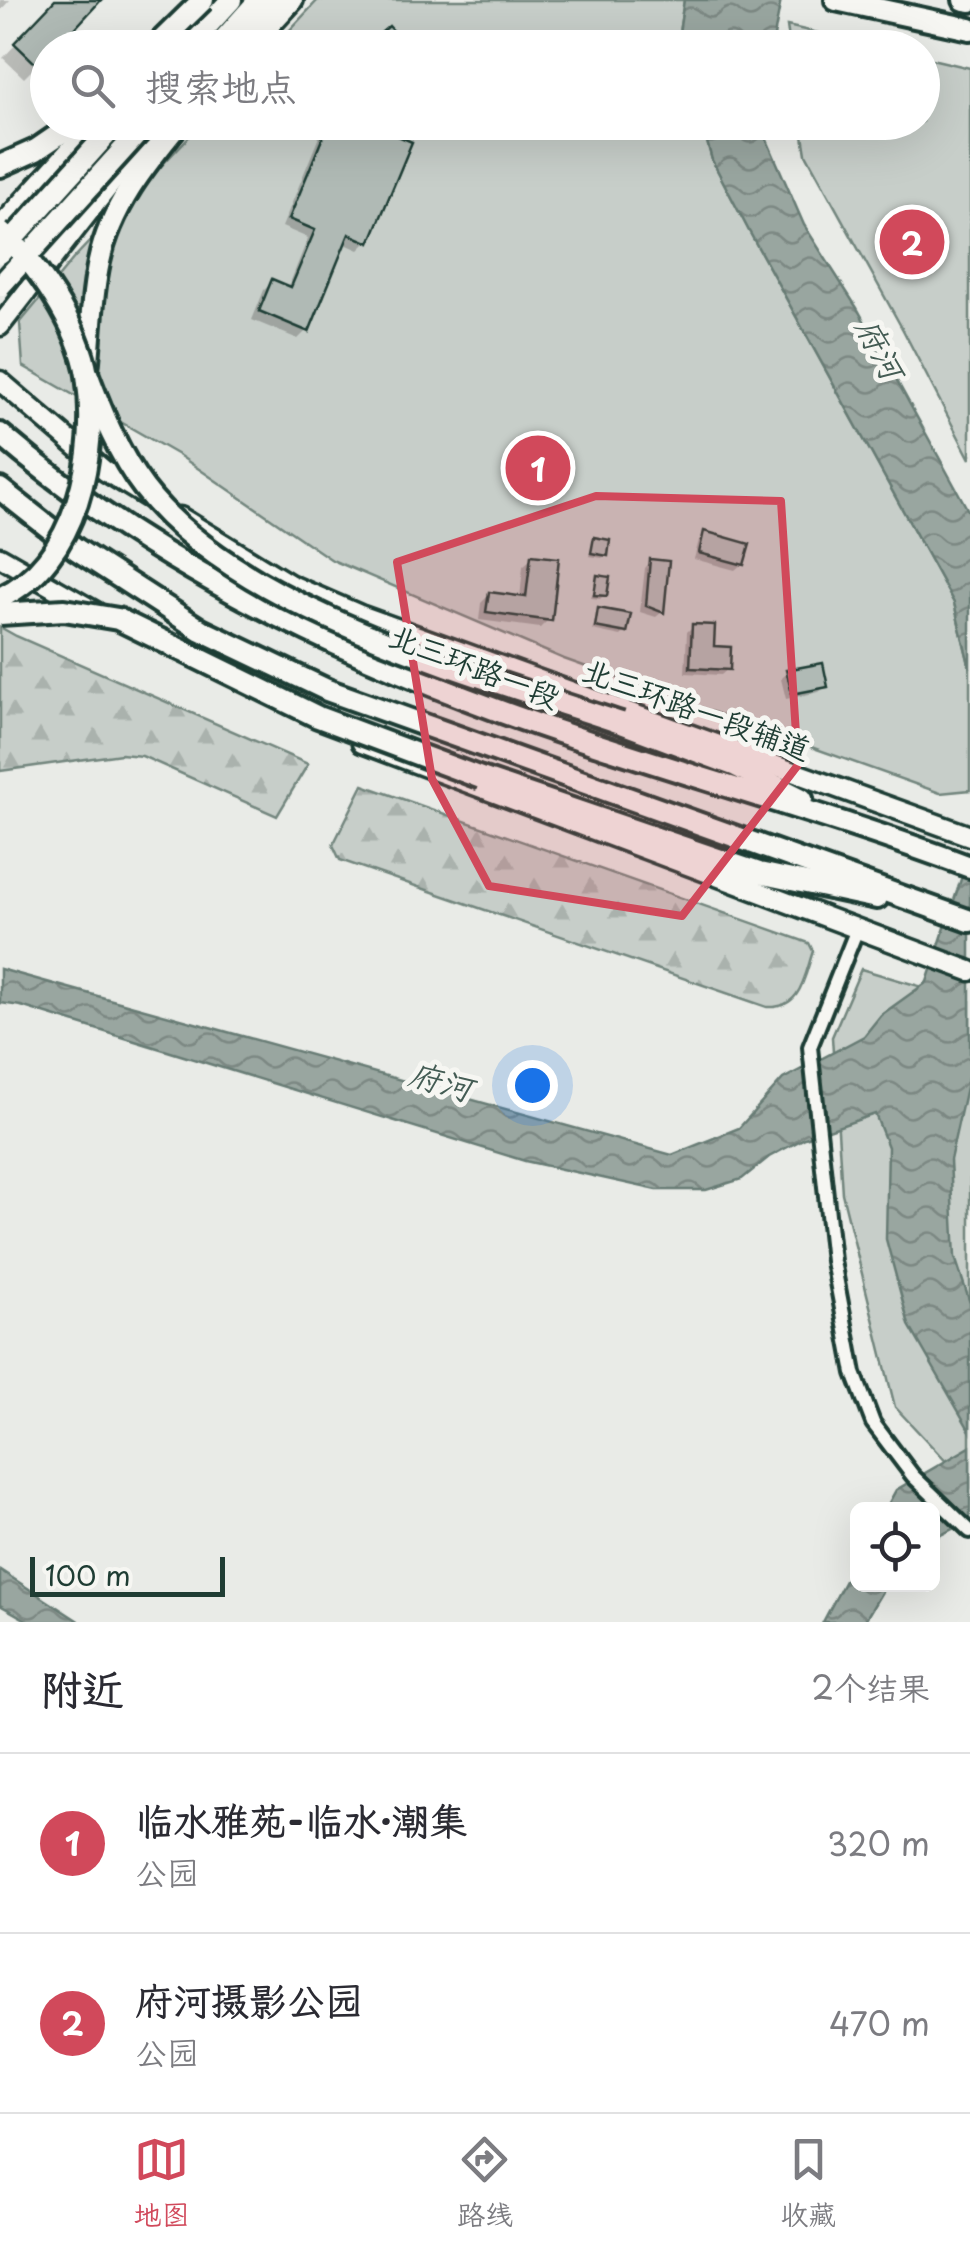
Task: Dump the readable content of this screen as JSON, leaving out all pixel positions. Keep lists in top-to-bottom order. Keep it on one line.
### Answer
{"streets":{"main road":["北三环路一段","北三环路一段辅道"]},"water":["府河"],"scale_bar":"100 m","page":{"search":"搜索地点","pins":["2","1"],"scale":"100 m","heading":["附近","2个结果"],"list":[{"mark":"1","name":"临水雅苑-临水·潮集","note":"公园","value":"320 m"},{"mark":"2","name":"府河摄影公园","note":"公园","value":"470 m"}],"nav":["地图","路线","收藏"]}}
